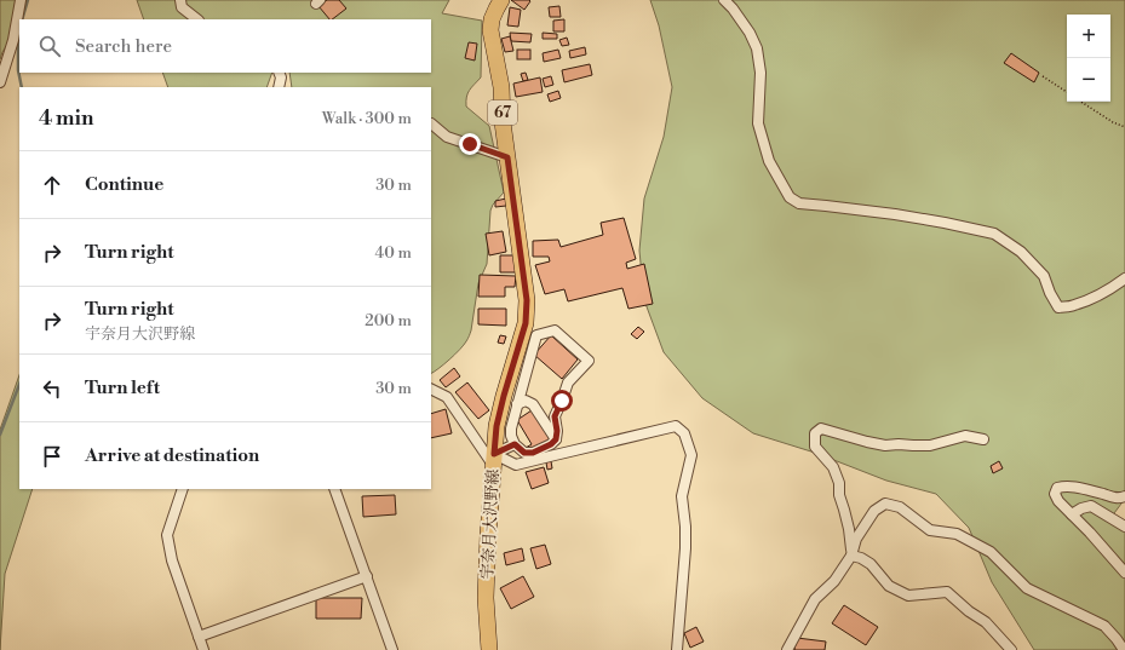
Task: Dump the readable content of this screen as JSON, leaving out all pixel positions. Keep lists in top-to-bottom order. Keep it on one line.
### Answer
{"streets":{"main road":["67","宇奈月大沢野線"]},"page":{"map_buttons":["+","−"],"search":"Search here","heading":["4 min","Walk · 300 m"],"list":[["Continue","30 m"],["Turn right","40 m"],["Turn right","宇奈月大沢野線","200 m"],["Turn left","30 m"],"Arrive at destination"]}}
